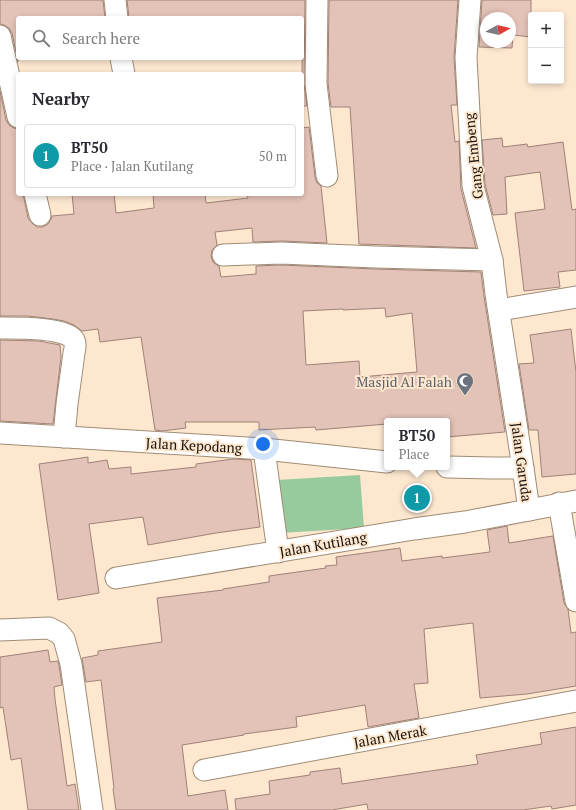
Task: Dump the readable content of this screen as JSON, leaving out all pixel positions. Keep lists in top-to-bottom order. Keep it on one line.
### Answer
{"streets":{"street":["Gang Embeng","Jalan Kepodang","Jalan Garuda","Jalan Kutilang","Jalan Merak"]},"crossings":[["Gang Embeng","Jalan Garuda"],["Jalan Garuda","Jalan Kutilang"]],"places":{"mosque":["Masjid Al Falah"]},"north":"right","page":{"map_buttons":["+","−"],"search":"Search here","heading":"Nearby","list":[{"mark":"1","name":"BT50","note":"Place · Jalan Kutilang","value":"50 m"}],"popup":["BT50","Place"],"pins":"1"}}
